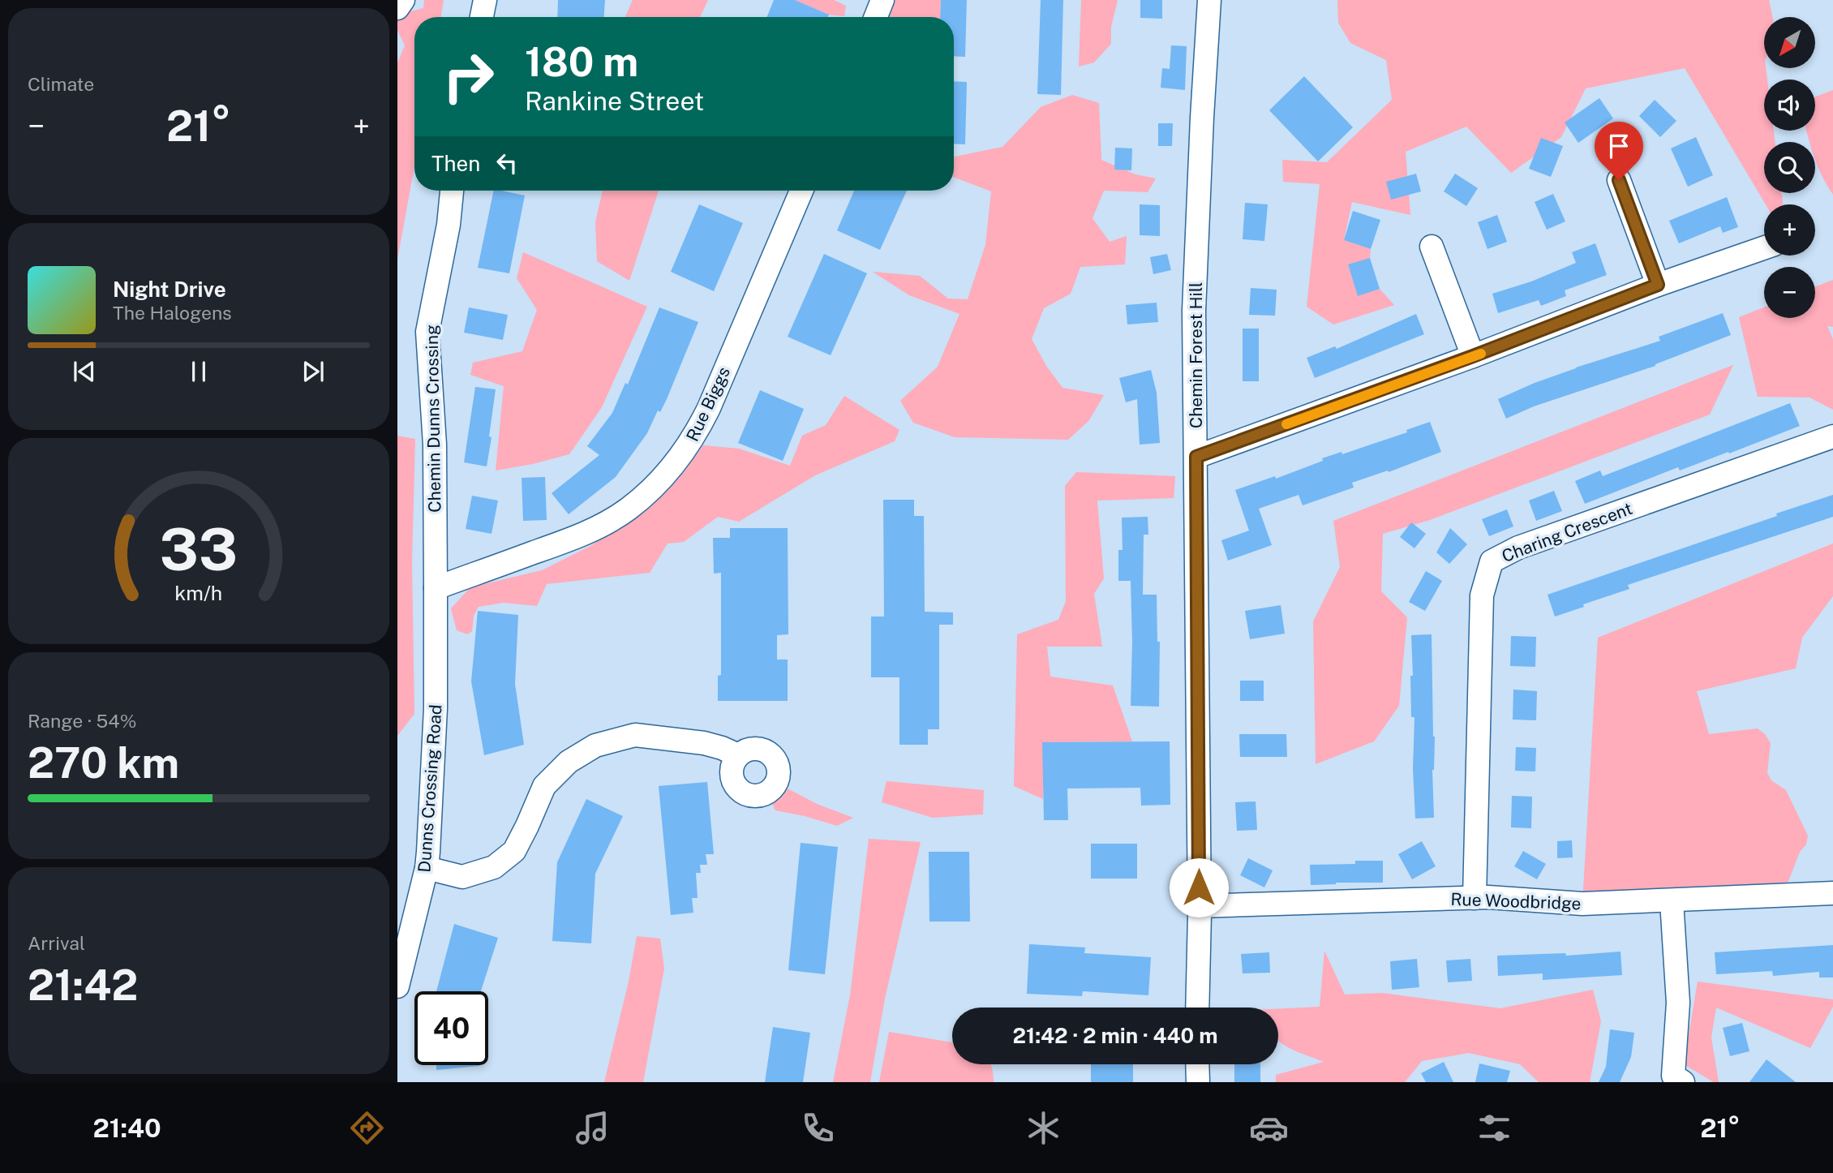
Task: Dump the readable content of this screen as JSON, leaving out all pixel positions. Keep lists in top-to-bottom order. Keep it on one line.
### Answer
{"streets":{"street":["Chemin Forest Hill","Rue Biggs","Chemin Dunns Crossing","Charing Crescent","Dunns Crossing Road","Rue Woodbridge"]},"crossings":[["Chemin Forest Hill","Rue Woodbridge"],["Rue Biggs","Chemin Dunns Crossing"],["Rue Biggs","Dunns Crossing Road"],["Chemin Dunns Crossing","Dunns Crossing Road"],["Charing Crescent","Rue Woodbridge"]],"north":"bottom left","page":{"tile":["Climate",["Range · 54%","270 km"],["Arrival","21:42"]],"map_buttons":["+","−"],"turn":["180 m","Rankine Street"],"heat":["−","21°","+"],"then":"Then","song":["Night Drive","The Halogens"],"limit":"40","trip":"21:42 · 2 min · 440 m","tabs":["21:40","21°"],"gauge":["33","km/h"]}}
